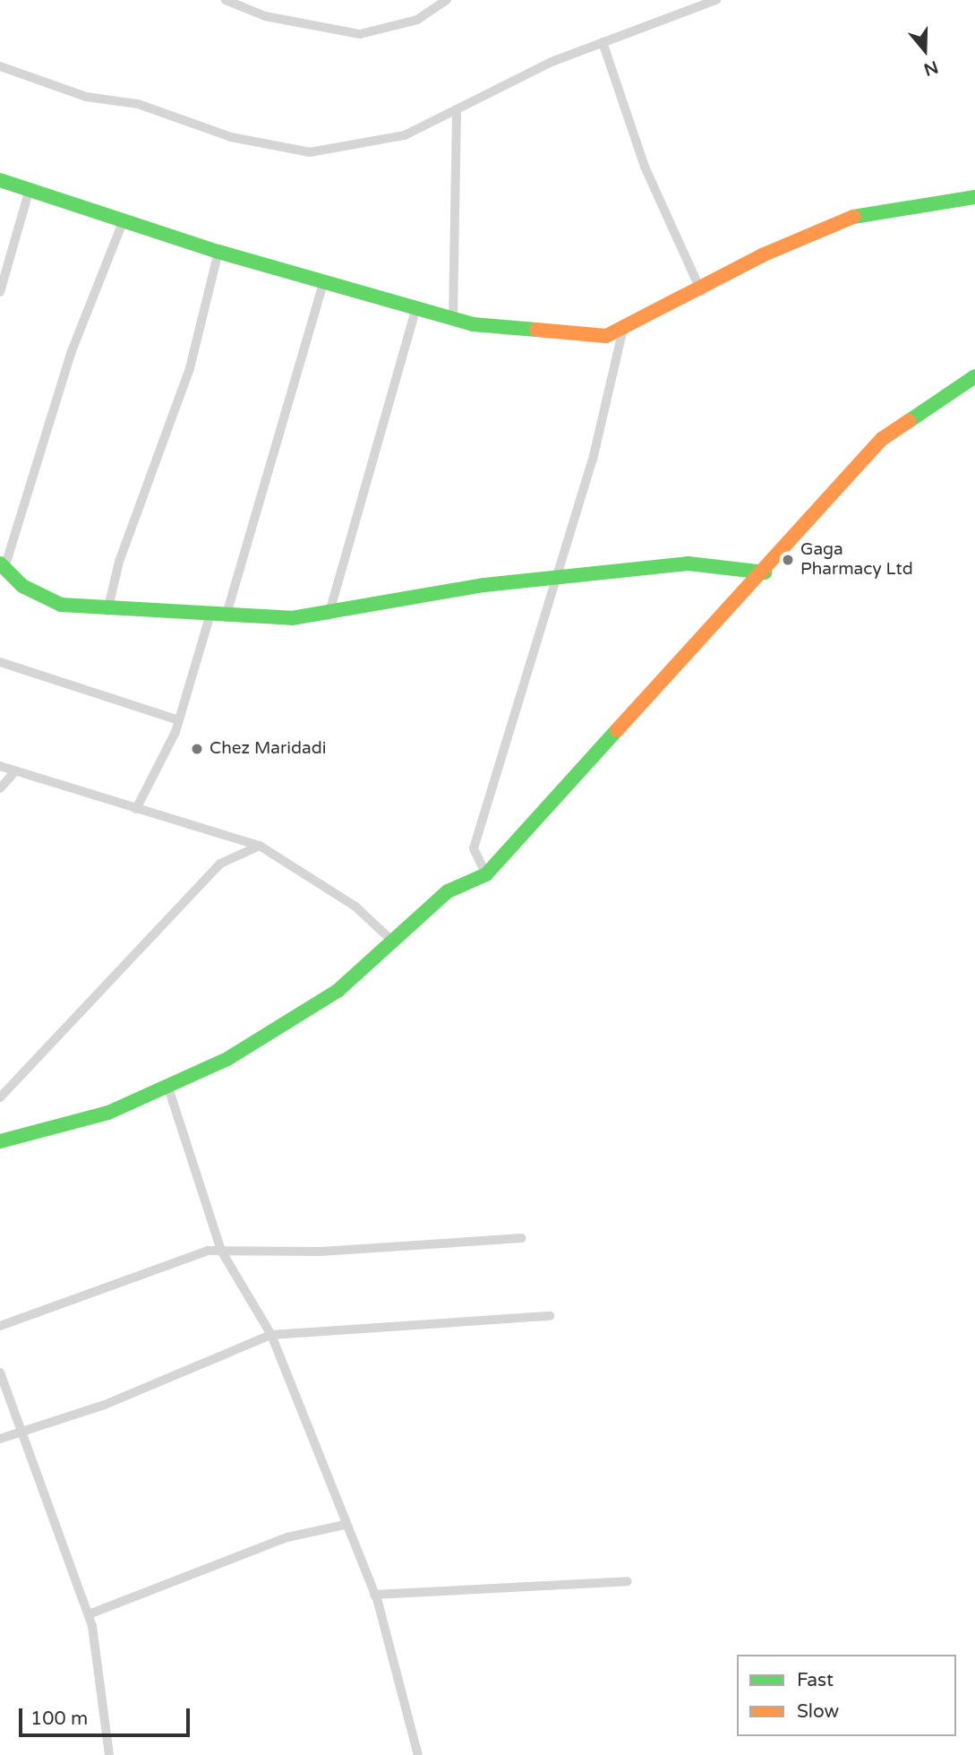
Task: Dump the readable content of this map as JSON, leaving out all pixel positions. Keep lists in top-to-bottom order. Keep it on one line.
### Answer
{"places":["Gaga Pharmacy Ltd","Chez Maridadi"],"legend":["Fast","Slow"],"scale_bar":"100 m","north":"bottom"}
